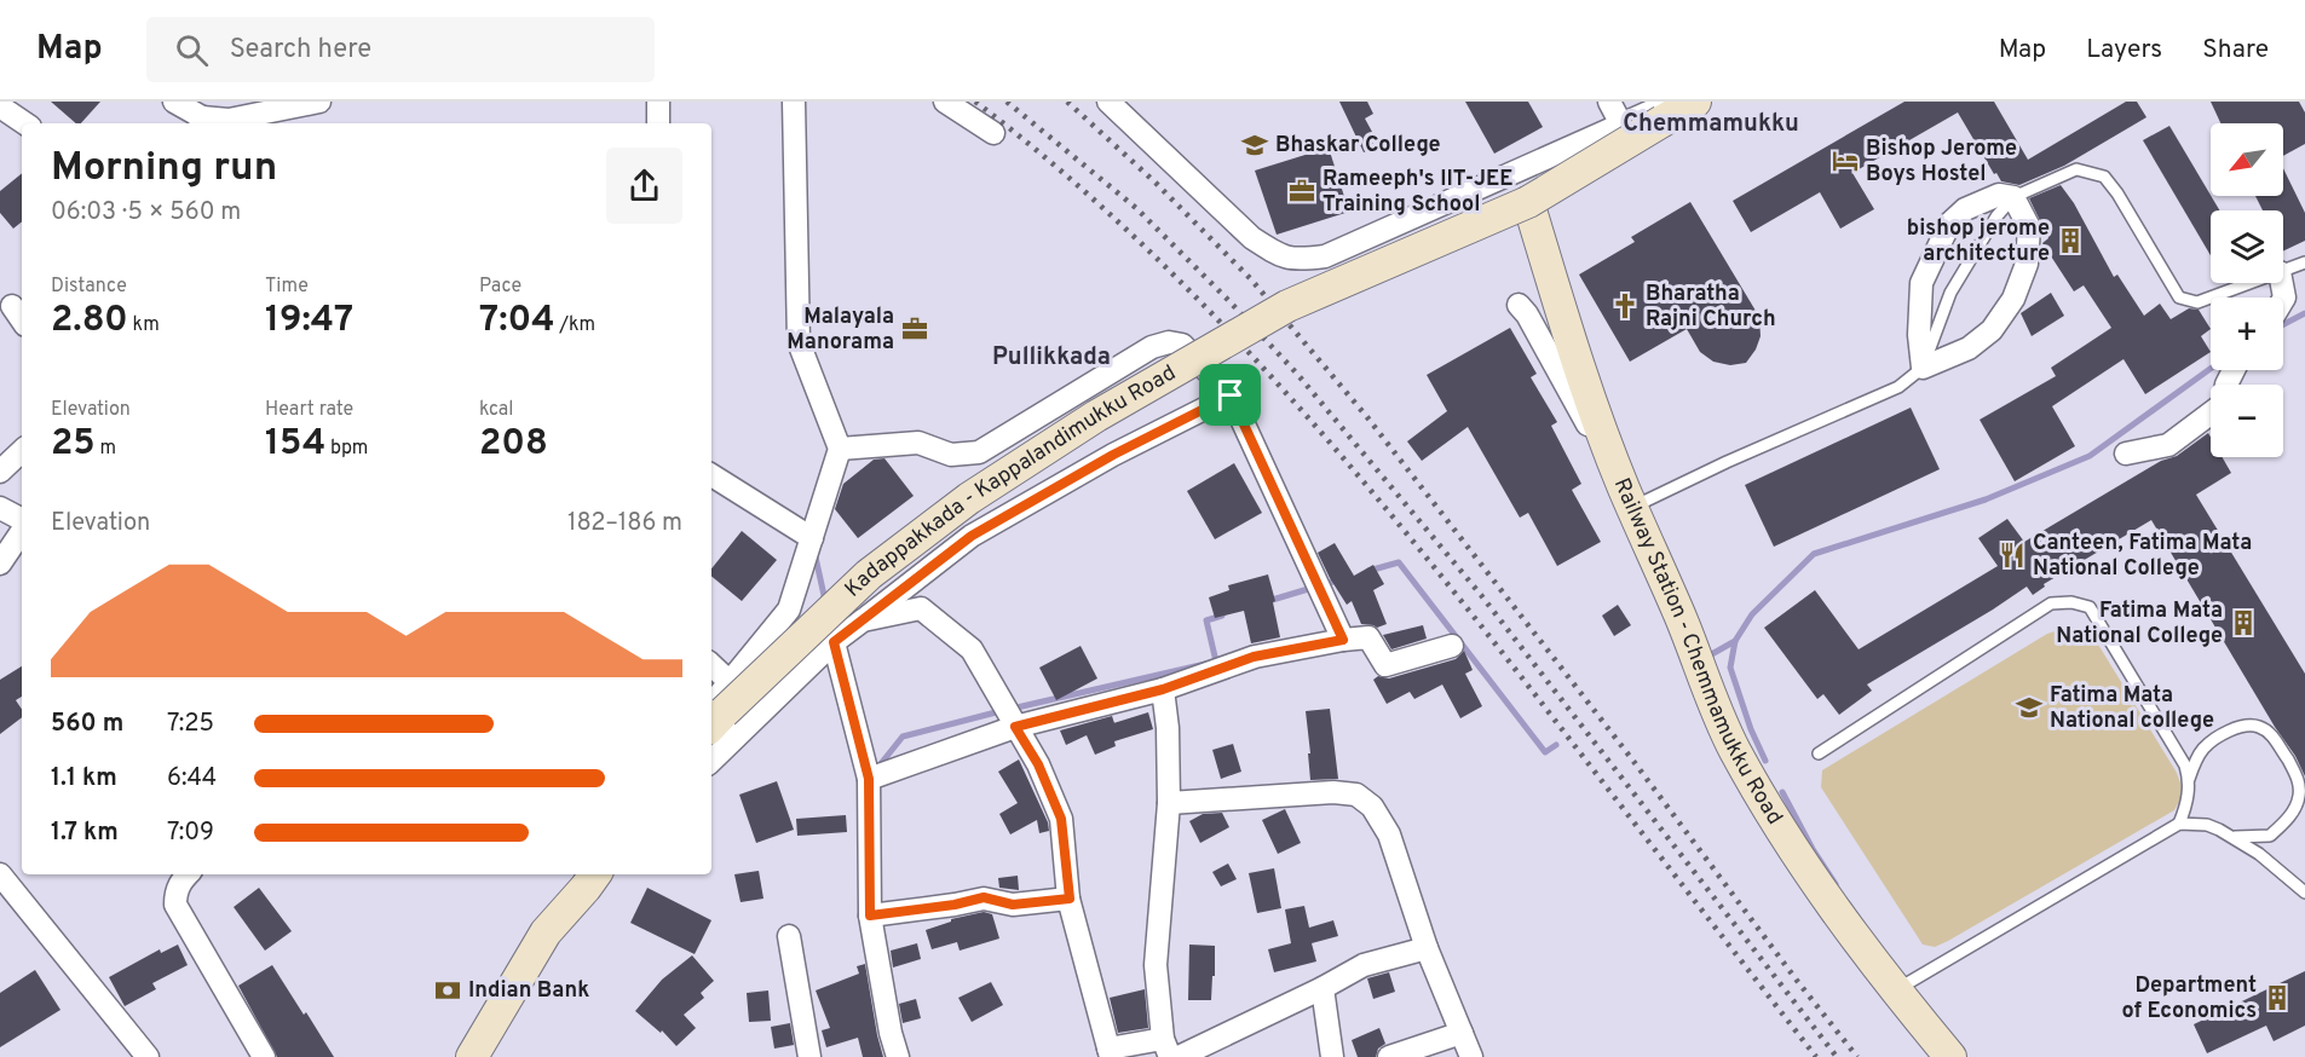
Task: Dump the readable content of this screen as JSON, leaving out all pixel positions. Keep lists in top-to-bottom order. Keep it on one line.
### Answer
{"streets":{"main road":["Kadappakkada - Kappalandimukku Road","Railway Station - Chemmamukku Road"]},"crossings":[["Kadappakkada - Kappalandimukku Road","Railway Station - Chemmamukku Road"]],"districts":["Chemmamukku","Pullikkada"],"places":{"school or university":["Bhaskar College","Fatima Mata National college"],"hotel":["Bishop Jerome Boys Hostel"],"office":["Rameeph's IIT-JEE Training School","Malayala Manorama"],"building":["bishop jerome architecture","Fatima Mata National College","Department of Economics"],"church":["Bharatha Rajni Church"],"restaurant":["Canteen, Fatima Mata National College"],"bank":["Indian Bank"]},"north":"bottom left","page":{"header":"Map","search":"Search here","nav":["Map","Layers","Share"],"map_buttons":["+","−"],"heading":["Morning run","06:03 · 5 × 560 m"],"stats":[["Distance","2.80 km"],["Time","19:47"],["Pace","7:04 /km"],["Elevation","25 m"],["Heart rate","154 bpm"],["kcal","208"]],"chart":["Elevation","182–186 m"],"list":[{"name":"560 m","note":"7:25"},{"name":"1.1 km","note":"6:44"},{"name":"1.7 km","note":"7:09"}]}}
